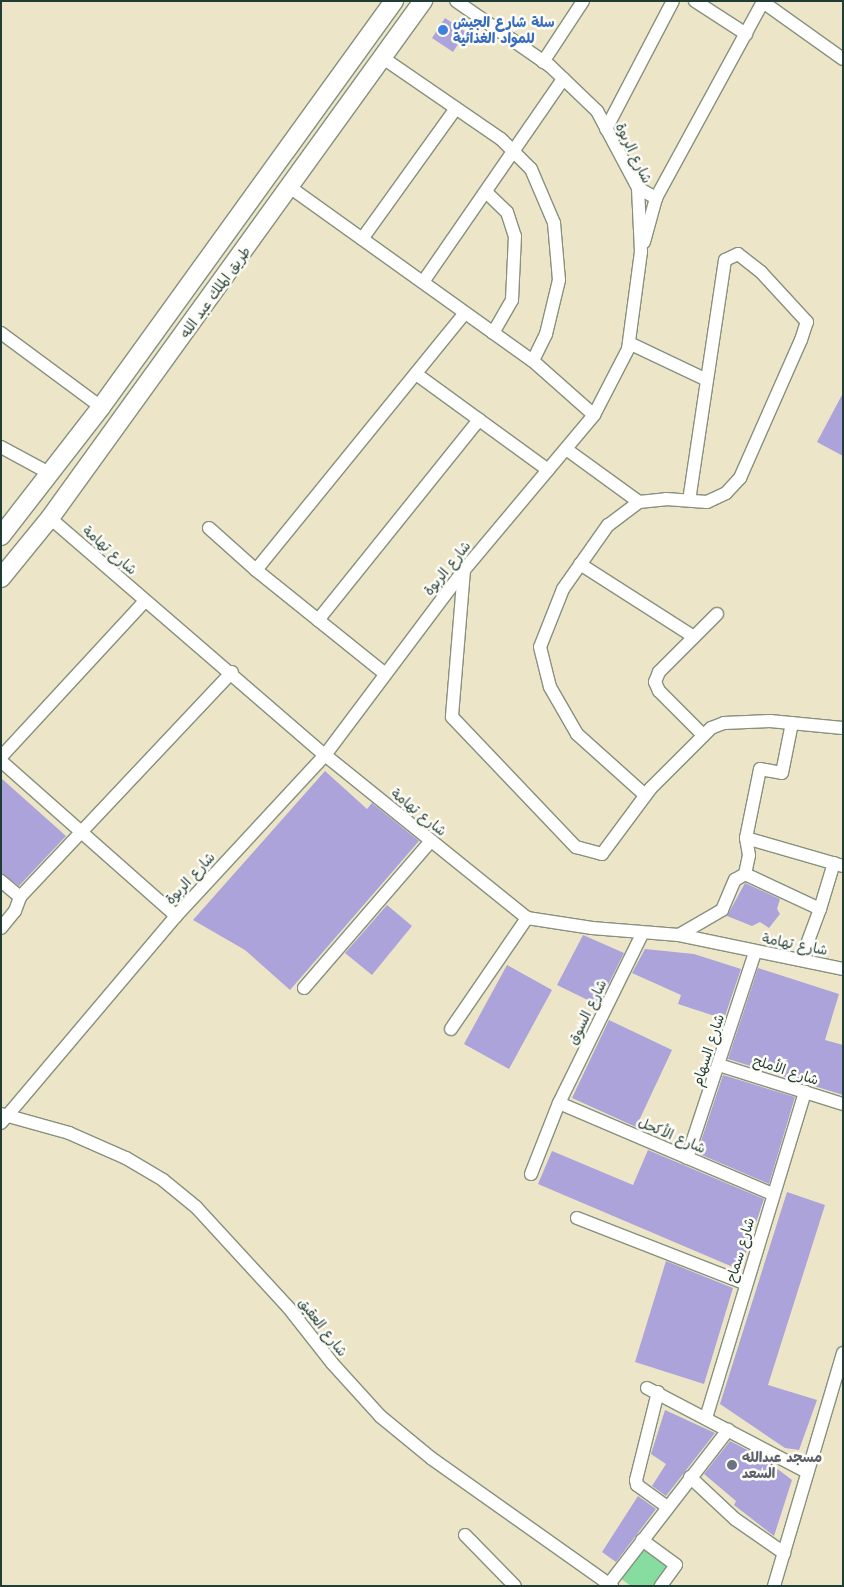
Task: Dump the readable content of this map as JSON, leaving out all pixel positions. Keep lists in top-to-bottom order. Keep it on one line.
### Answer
{"streets":{"main road":["طريق الملك عبد الله"],"street":["شارع الربوة","شارع تهامة","شارع السوق","شارع السهام","شارع الأملح","شارع الأكحل","شارع سماح","شارع العقيق"]},"crossings":[["شارع الربوة","شارع تهامة"],["شارع الربوة","شارع العقيق"],["طريق الملك عبد الله","شارع تهامة"],["شارع تهامة","شارع السوق"],["شارع تهامة","شارع السهام"],["شارع السوق","شارع الأكحل"],["شارع السهام","شارع الأملح"],["شارع السهام","شارع الأكحل"],["شارع الأملح","شارع سماح"],["شارع الأكحل","شارع سماح"]],"places":["سلة شارع الجيش للمواد الغذائية","مسجد عبدالله السعد"]}
